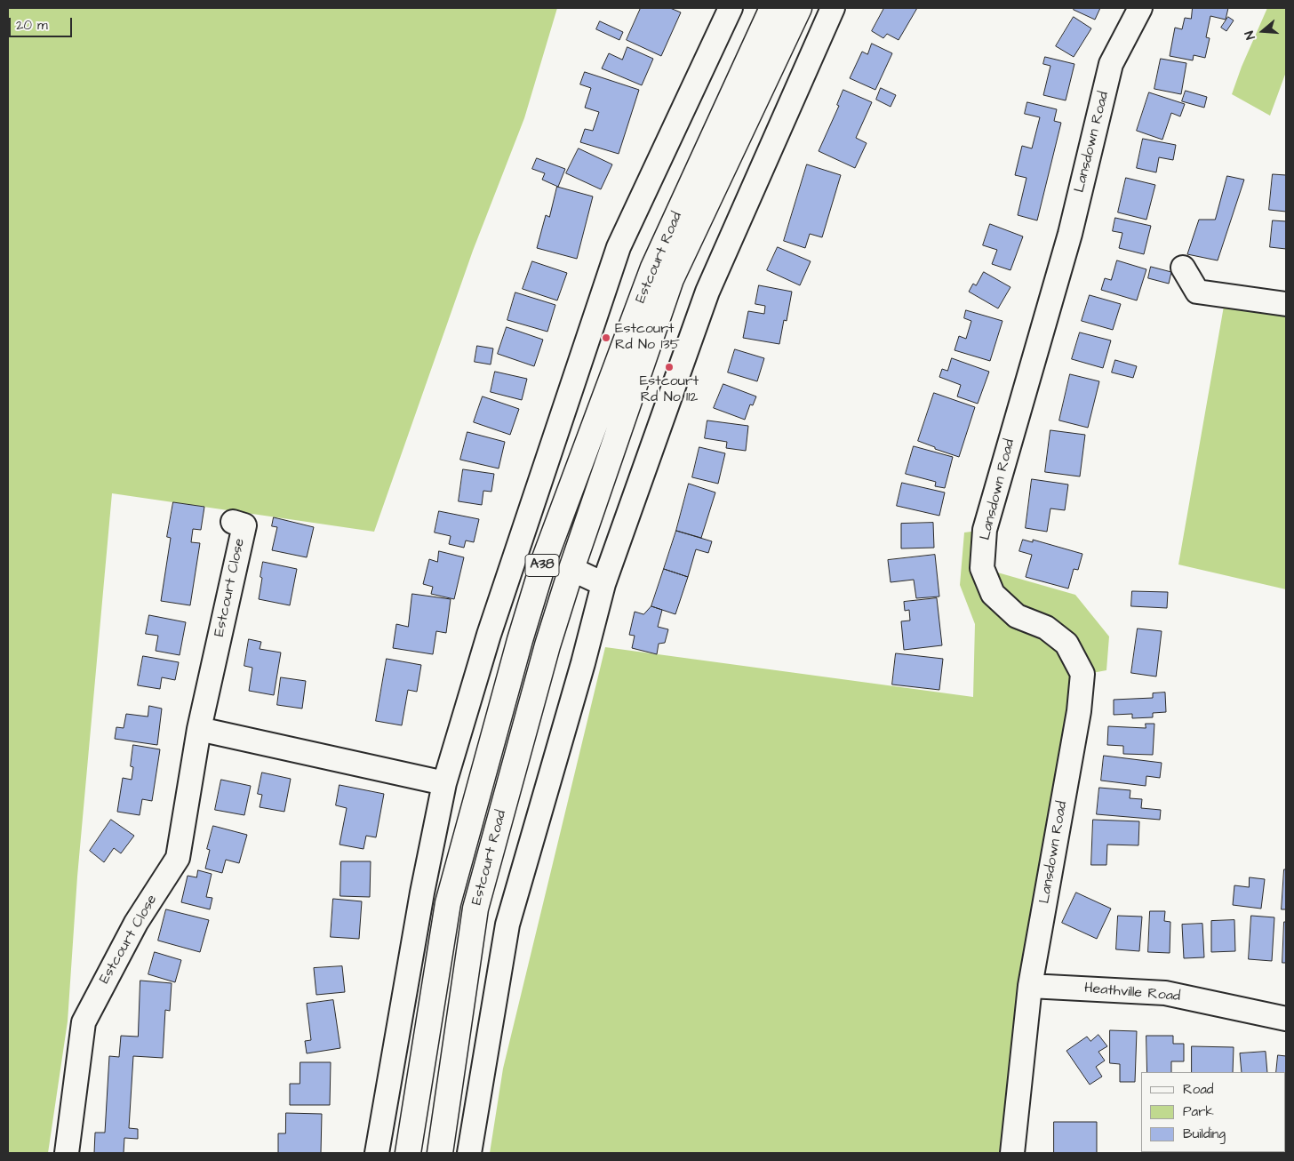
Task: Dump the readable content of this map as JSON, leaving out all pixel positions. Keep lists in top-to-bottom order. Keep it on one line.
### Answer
{"streets":{"main road":["Estcourt Road","A38"],"street":["Lansdown Road","Estcourt Close","Heathville Road"]},"crossings":[["Lansdown Road","Heathville Road"]],"places":["Estcourt Rd No 135","Estcourt Rd No 112"],"legend":["Road","Park","Building"],"scale_bar":"20 m","north":"left"}
